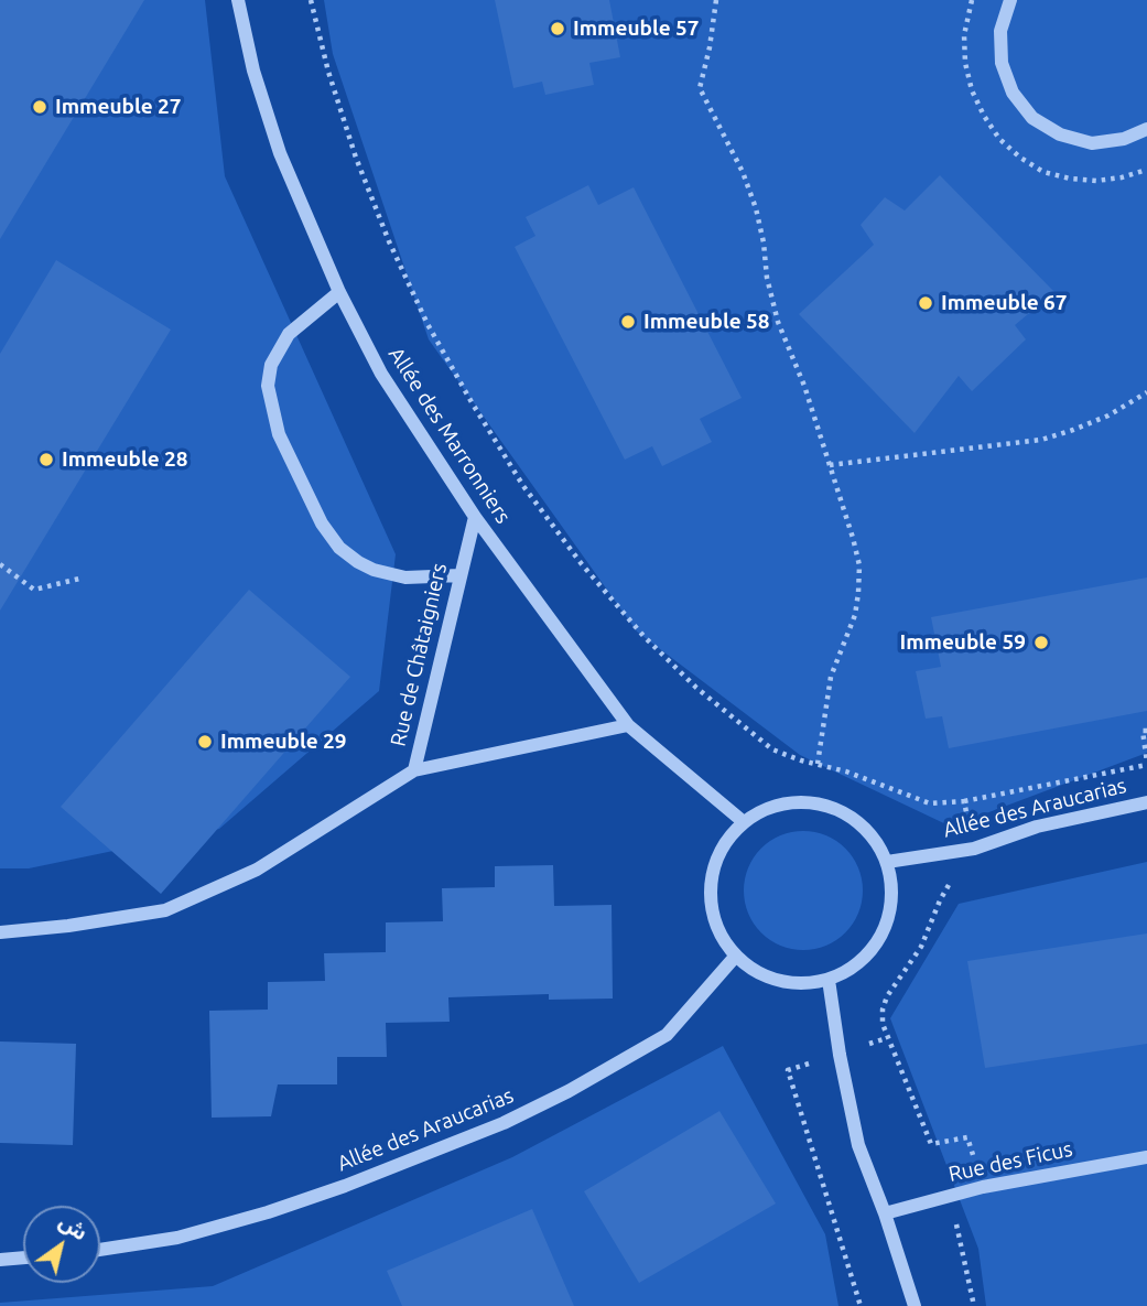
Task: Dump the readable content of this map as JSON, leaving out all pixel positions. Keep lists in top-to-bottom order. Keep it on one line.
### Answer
{"streets":{"street":["Allée des Marronniers","Rue de Châtaigniers","Allée des Araucarias","Rue des Ficus"]},"crossings":[["Allée des Marronniers","Rue de Châtaigniers"],["Allée des Marronniers","Allée des Araucarias"]],"places":["Immeuble 57","Immeuble 27","Immeuble 67","Immeuble 58","Immeuble 28","Immeuble 59","Immeuble 29"],"north":"top right"}
